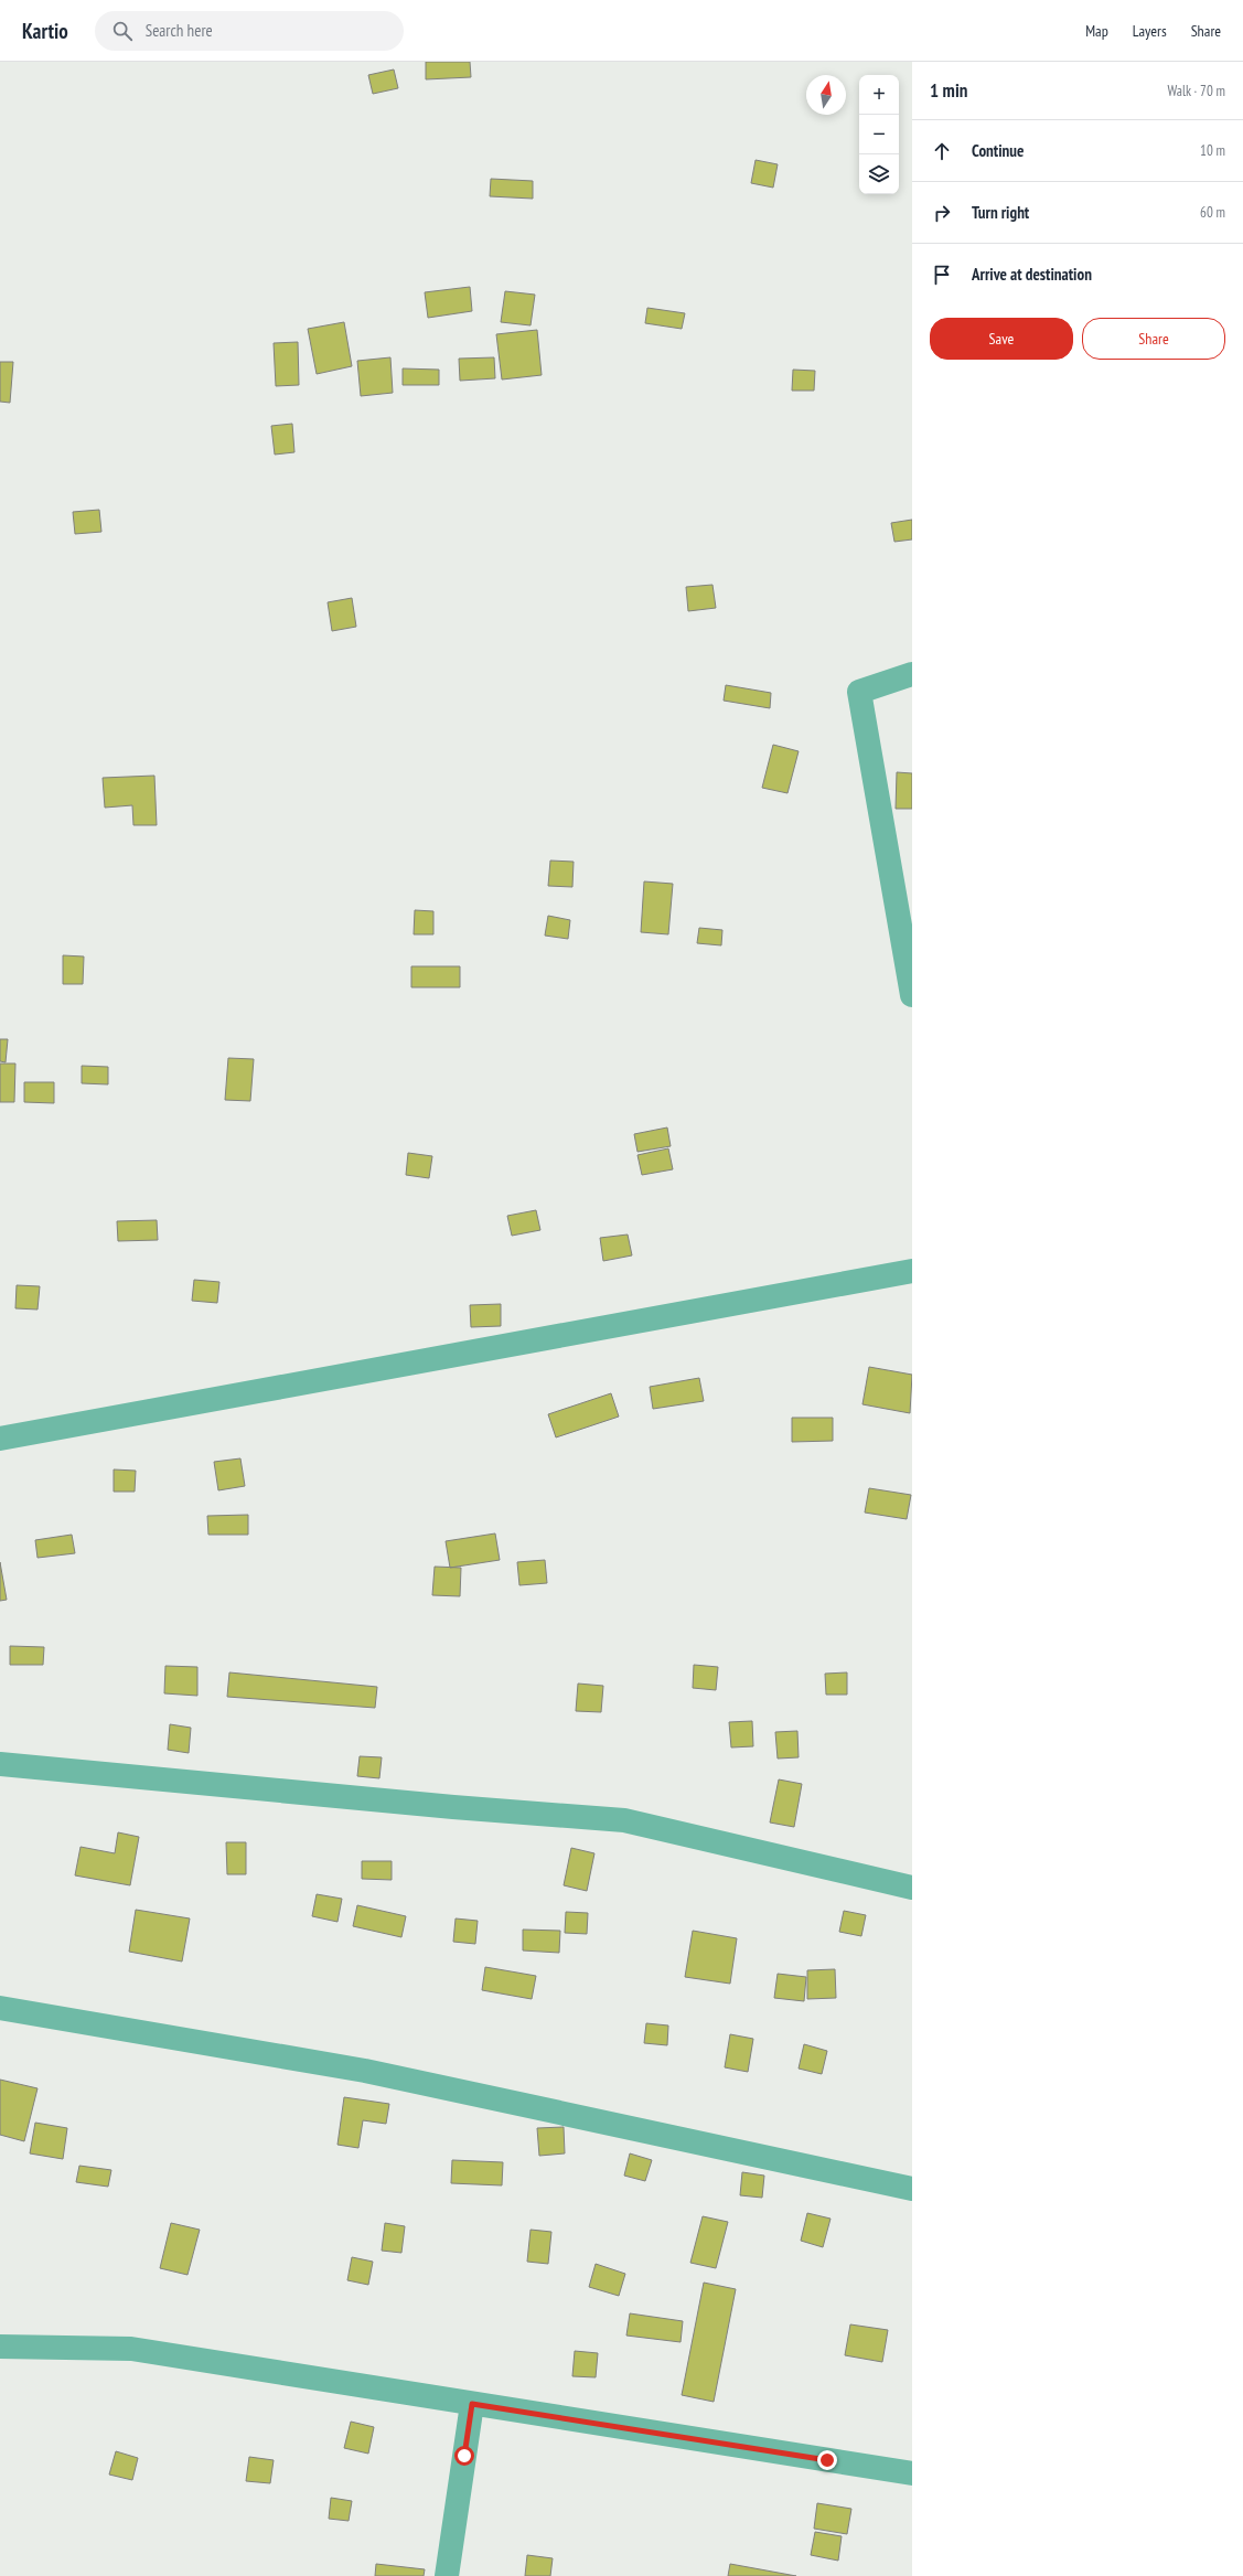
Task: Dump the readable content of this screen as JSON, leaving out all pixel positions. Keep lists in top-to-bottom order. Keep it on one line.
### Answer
{"north":"top","page":{"header":"Kartio","search":"Search here","nav":["Map","Layers","Share"],"heading":["1 min","Walk · 70 m"],"map_buttons":["+","−"],"list":[["Continue","10 m"],["Turn right","60 m"],"Arrive at destination"],"buttons":["Save","Share"]}}
